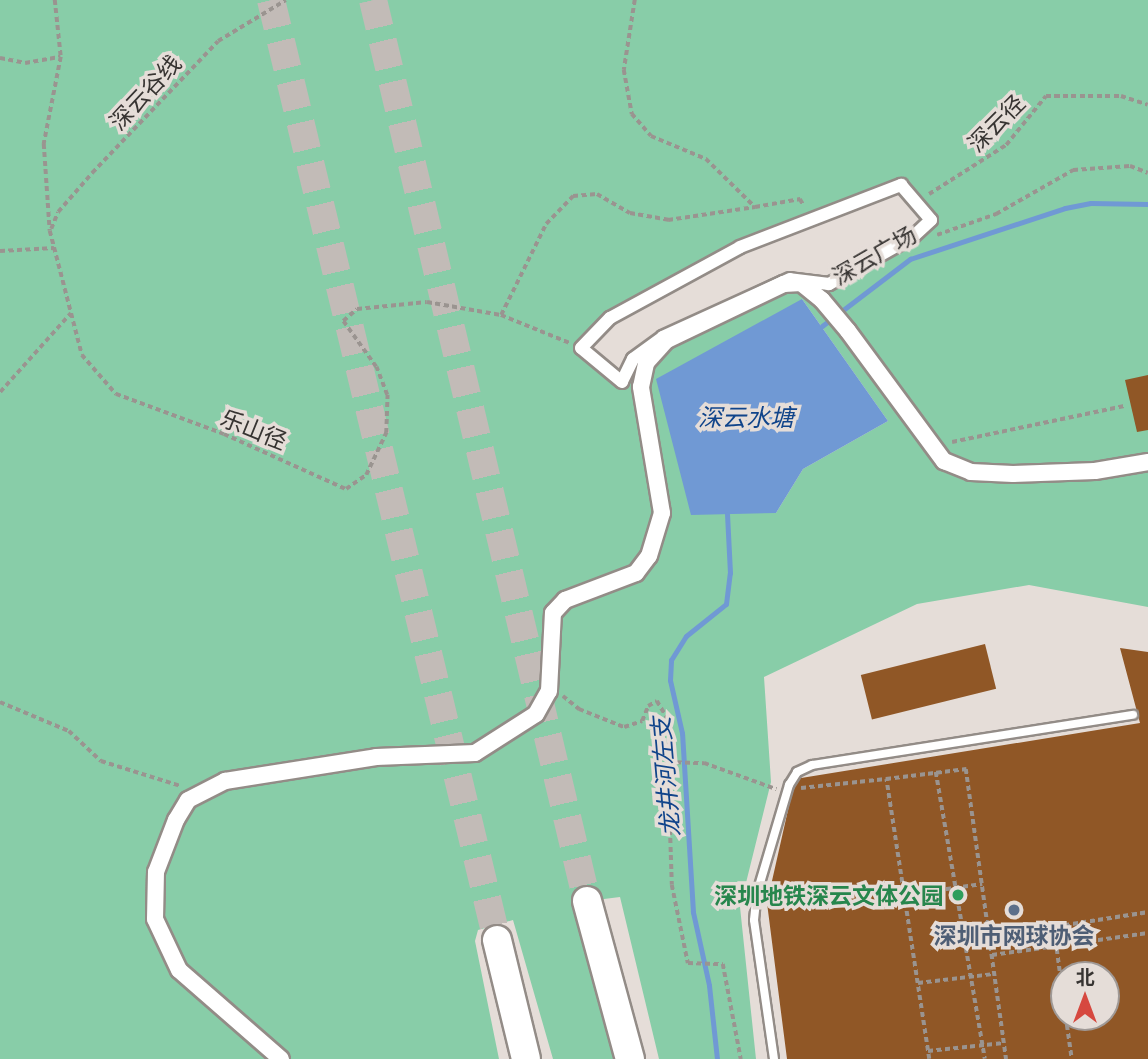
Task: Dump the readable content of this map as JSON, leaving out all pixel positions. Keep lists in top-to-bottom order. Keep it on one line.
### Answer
{"streets":{"street":["深云广场"],"path":["深云谷线","深云径","乐山径"]},"crossings":[["深云谷线","乐山径"],["深云径","深云广场"],["深云广场","乐山径"]],"water":["深云水塘","龙井河左支"],"places":["深圳地铁深云文体公园","深圳市网球协会"],"north":"top"}
